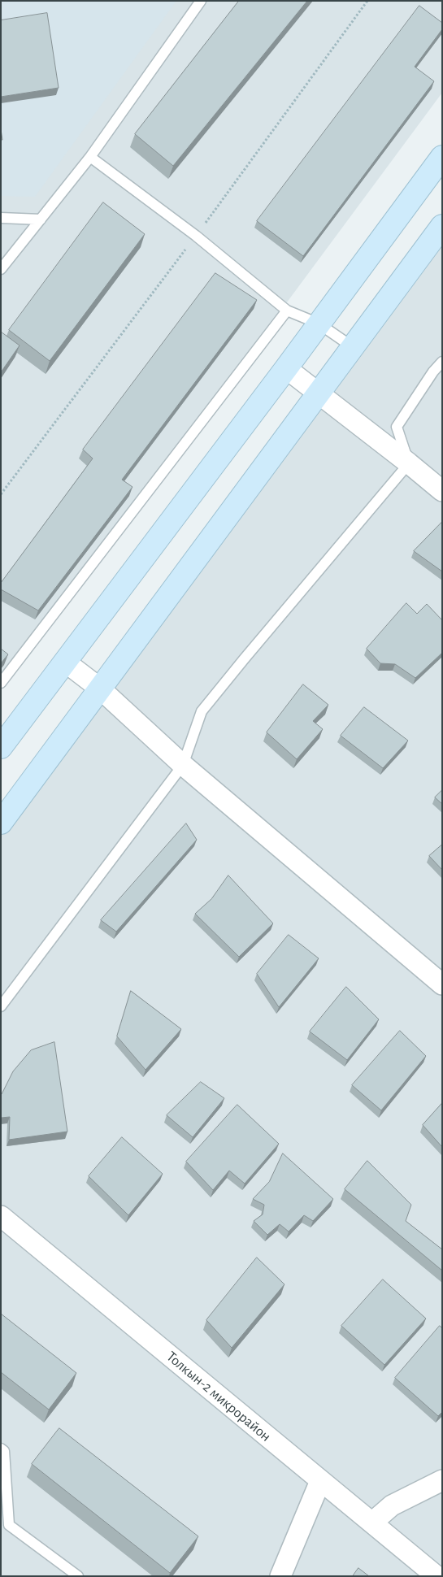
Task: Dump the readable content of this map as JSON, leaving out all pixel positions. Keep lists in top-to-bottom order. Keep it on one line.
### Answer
{"streets":{"street":["Толкын-2 микрорайон"]}}
